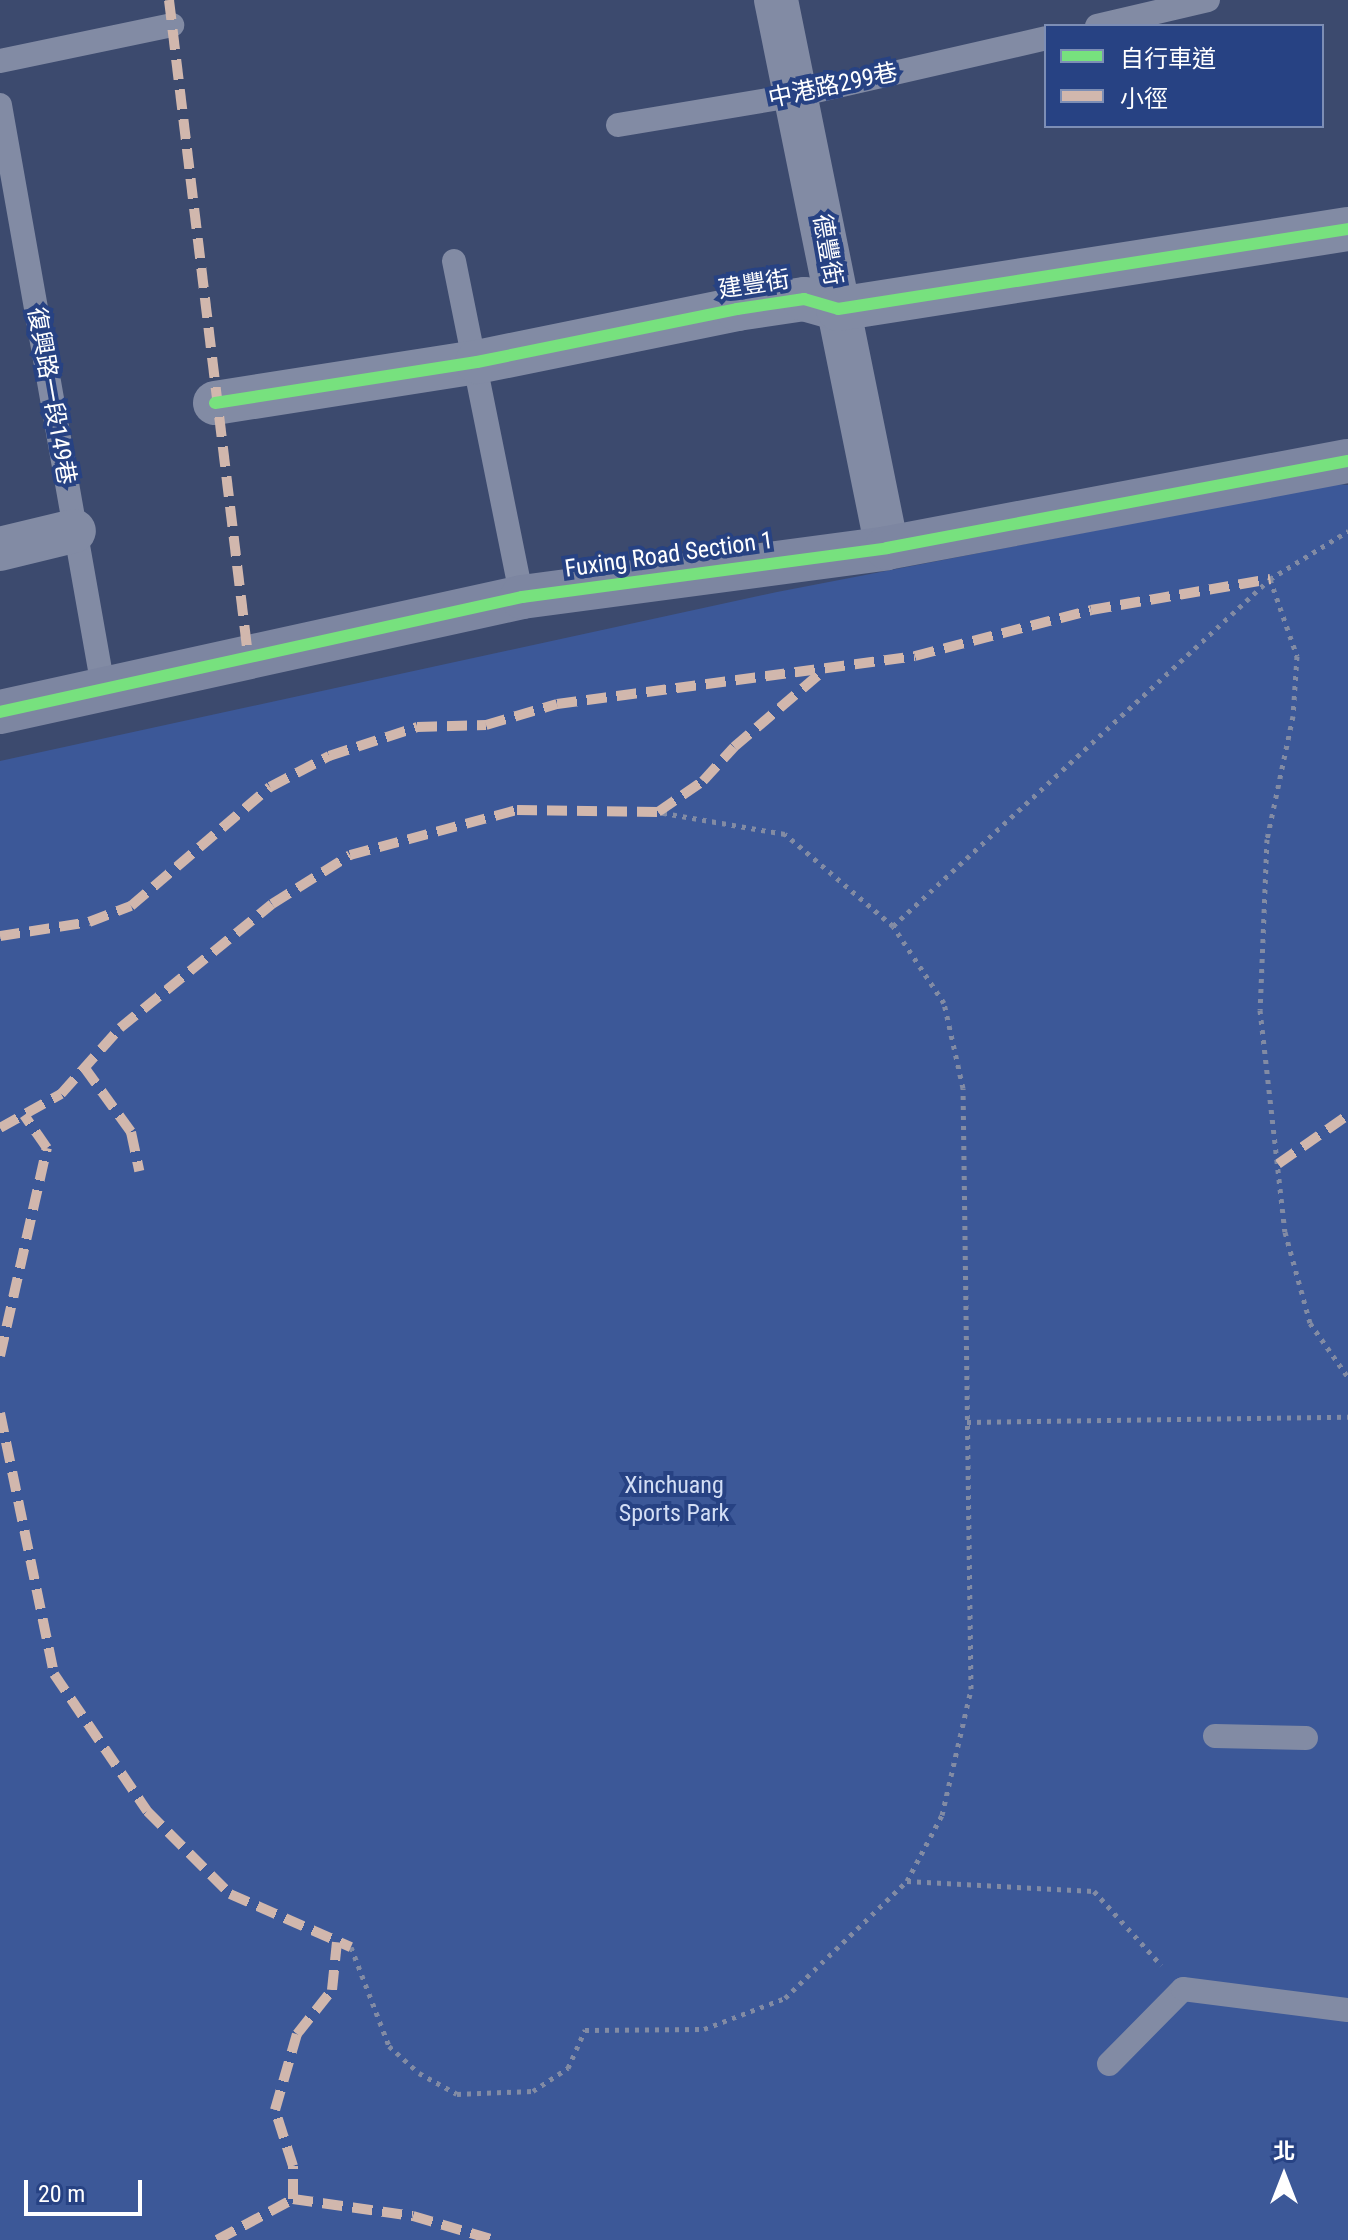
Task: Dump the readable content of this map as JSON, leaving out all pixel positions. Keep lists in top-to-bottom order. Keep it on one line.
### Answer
{"streets":{"street":["德豐街","建豐街","Fuxing Road Section 1"],"lane":["中港路299巷","復興路一段149巷"]},"crossings":[["中港路299巷","德豐街"],["德豐街","建豐街"],["德豐街","Fuxing Road Section 1"],["復興路一段149巷","Fuxing Road Section 1"]],"parks":["Xinchuang Sports Park"],"legend":["自行車道","小徑"],"scale_bar":"20 m","north":"top"}
